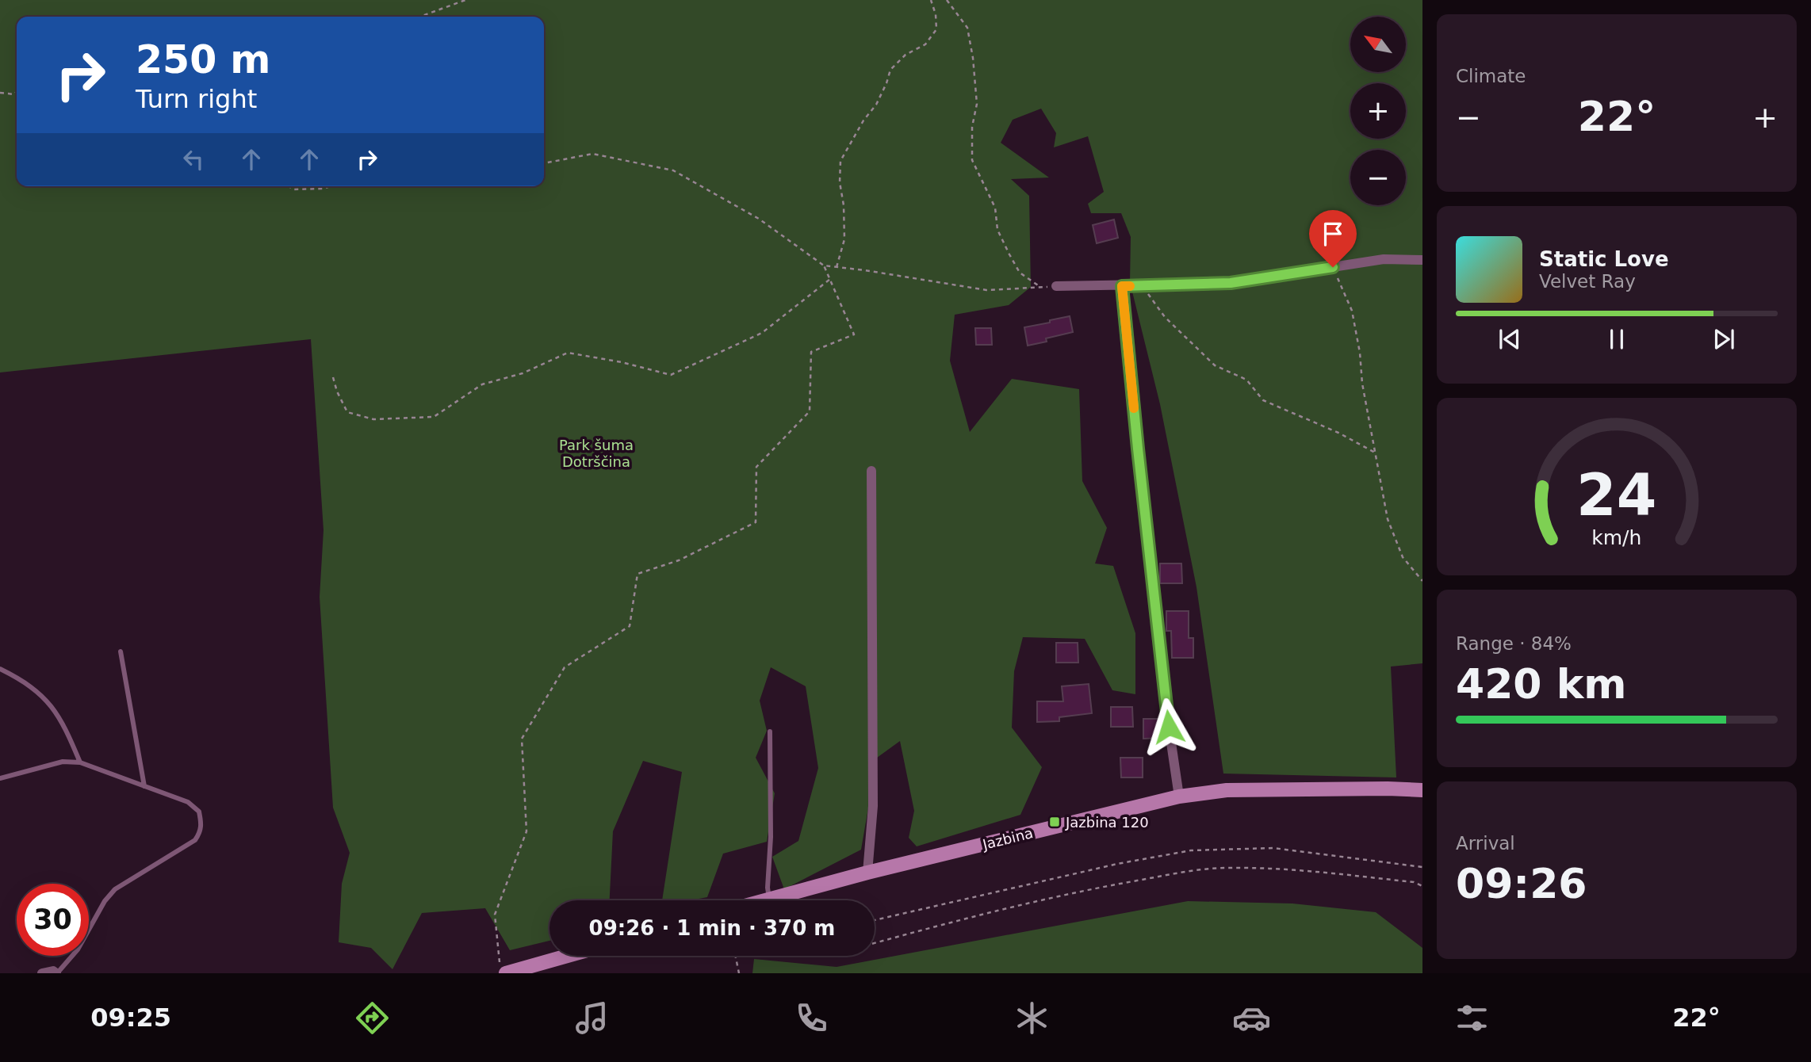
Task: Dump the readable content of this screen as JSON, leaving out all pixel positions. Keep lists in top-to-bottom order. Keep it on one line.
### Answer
{"streets":{"street":["Jazbina"]},"parks":["Park šuma Dotrščina"],"places":{"transit":["Jazbina 120"]},"north":"top left","page":{"tile":["Climate",["Range · 84%","420 km"],["Arrival","09:26"]],"map_buttons":["+","−"],"turn":["250 m","Turn right"],"heat":["−","22°","+"],"song":["Static Love","Velvet Ray"],"limit":"30","trip":"09:26 · 1 min · 370 m","tabs":["09:25","22°"],"gauge":["24","km/h"]}}
